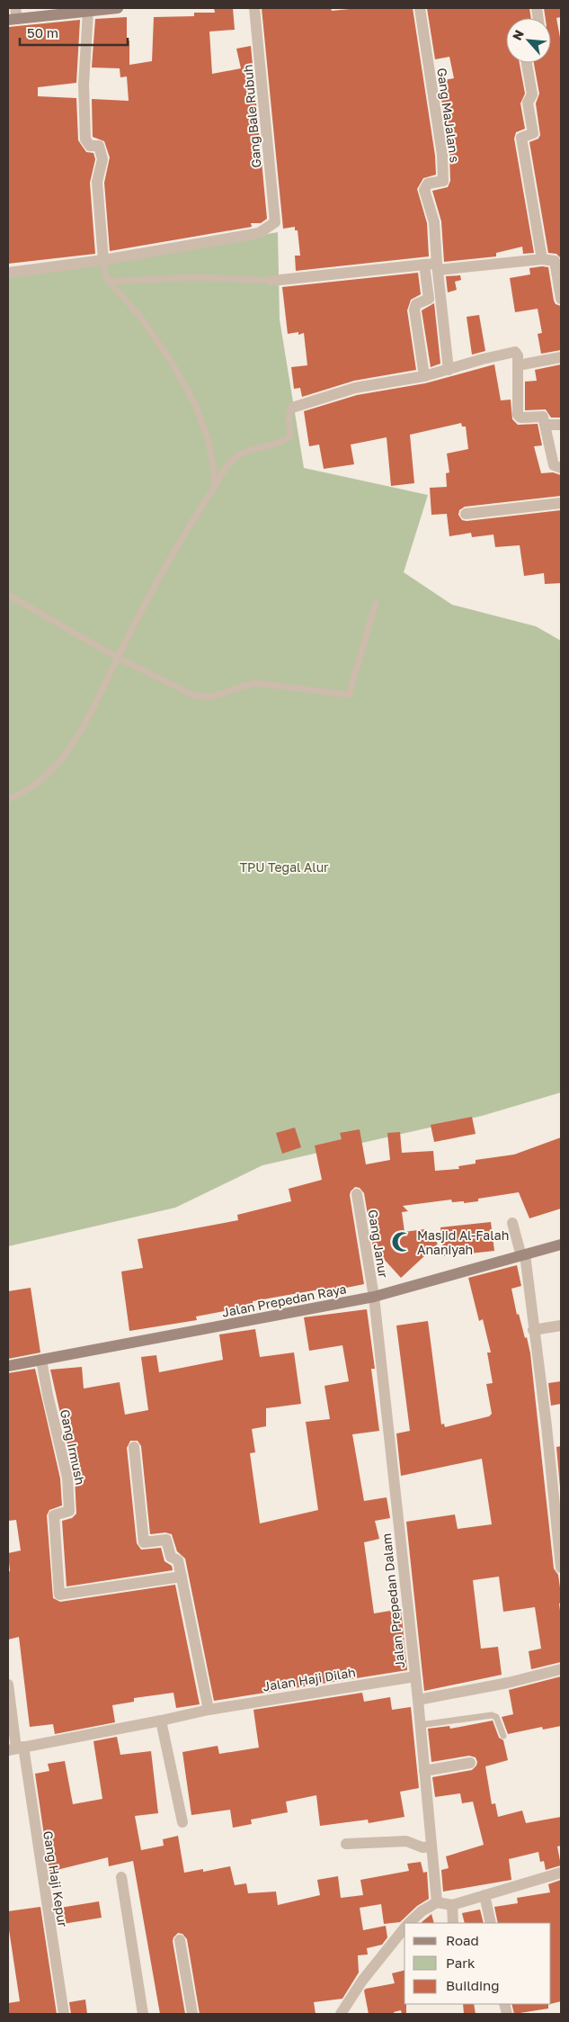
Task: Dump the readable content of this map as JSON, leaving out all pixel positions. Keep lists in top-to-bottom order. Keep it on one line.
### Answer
{"streets":{"street":["Gang MaJalan s","Gang Bale Rubuh","Gang Janur","Jalan Prepedan Raya","Gang Irmush","Jalan Prepedan Dalam","Jalan Haji Dilah","Gang Haji Kepur"]},"crossings":[["Gang Janur","Jalan Prepedan Raya"],["Gang Janur","Jalan Prepedan Dalam"],["Jalan Prepedan Raya","Gang Irmush"],["Jalan Prepedan Raya","Jalan Prepedan Dalam"],["Jalan Prepedan Dalam","Jalan Haji Dilah"]],"parks":["TPU Tegal Alur"],"places":{"mosque":["Masjid Al-Falah Ananiyah"]},"legend":["Road","Park","Building"],"scale_bar":"50 m","north":"top left"}
